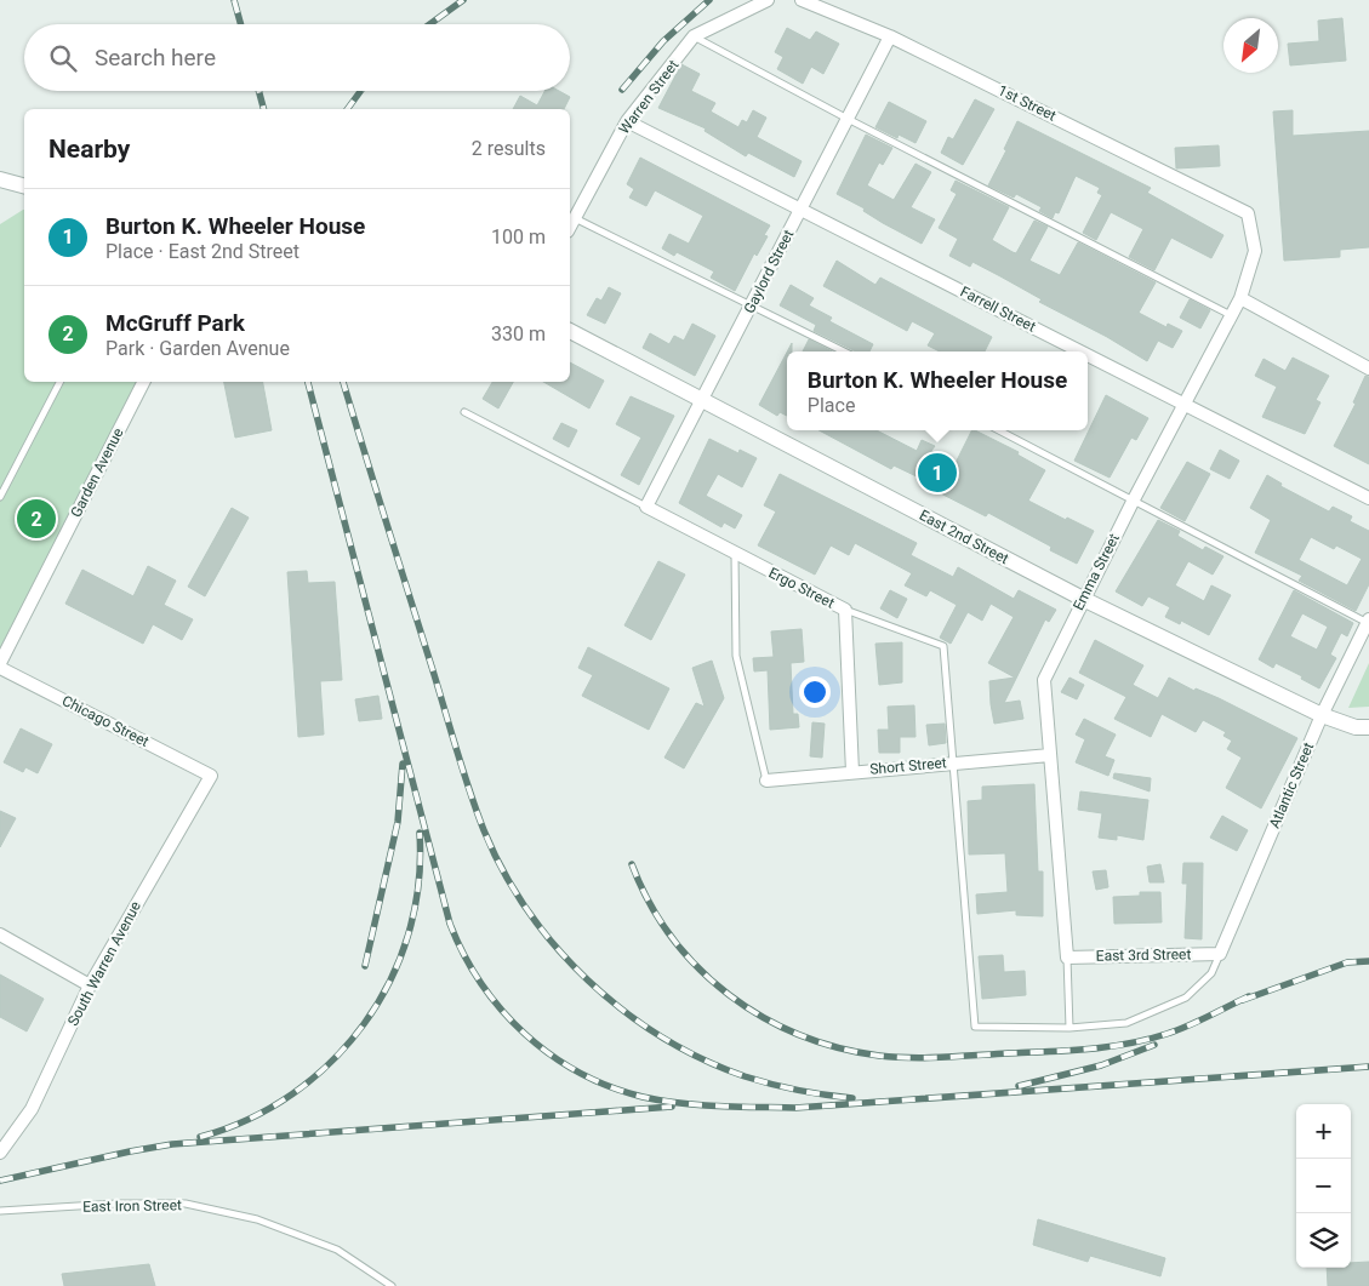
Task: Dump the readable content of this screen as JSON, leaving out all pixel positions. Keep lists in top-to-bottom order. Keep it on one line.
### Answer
{"streets":{"street":["Warren Street","1st Street","Gaylord Street","Farrell Street","Garden Avenue","East 2nd Street","Emma Street","Ergo Street","Chicago Street","Short Street","Atlantic Street","East 3rd Street","South Warren Avenue"],"lane":["East Iron Street"]},"crossings":[["Warren Street","Farrell Street"],["1st Street","Gaylord Street"],["1st Street","Emma Street"],["Gaylord Street","Farrell Street"],["Gaylord Street","East 2nd Street"],["Gaylord Street","Ergo Street"],["Farrell Street","Emma Street"],["Garden Avenue","Chicago Street"],["East 2nd Street","Emma Street"],["East 2nd Street","Atlantic Street"],["Emma Street","Short Street"],["Emma Street","East 3rd Street"],["Ergo Street","Short Street"],["Chicago Street","South Warren Avenue"],["Atlantic Street","East 3rd Street"]],"north":"bottom left","page":{"search":"Search here","heading":["Nearby","2 results"],"list":[{"mark":"1","name":"Burton K. Wheeler House","note":"Place · East 2nd Street","value":"100 m"},{"mark":"2","name":"McGruff Park","note":"Park · Garden Avenue","value":"330 m"}],"popup":["Burton K. Wheeler House","Place"],"pins":["1","2"],"map_buttons":["+","−"]}}
